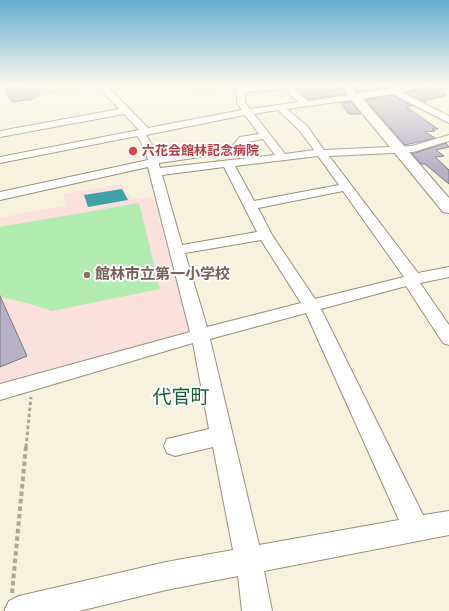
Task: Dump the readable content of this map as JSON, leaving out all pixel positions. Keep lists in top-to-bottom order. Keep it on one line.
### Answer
{"districts":["代官町"],"places":["六花会館林記念病院","館林市立第一小学校"]}
